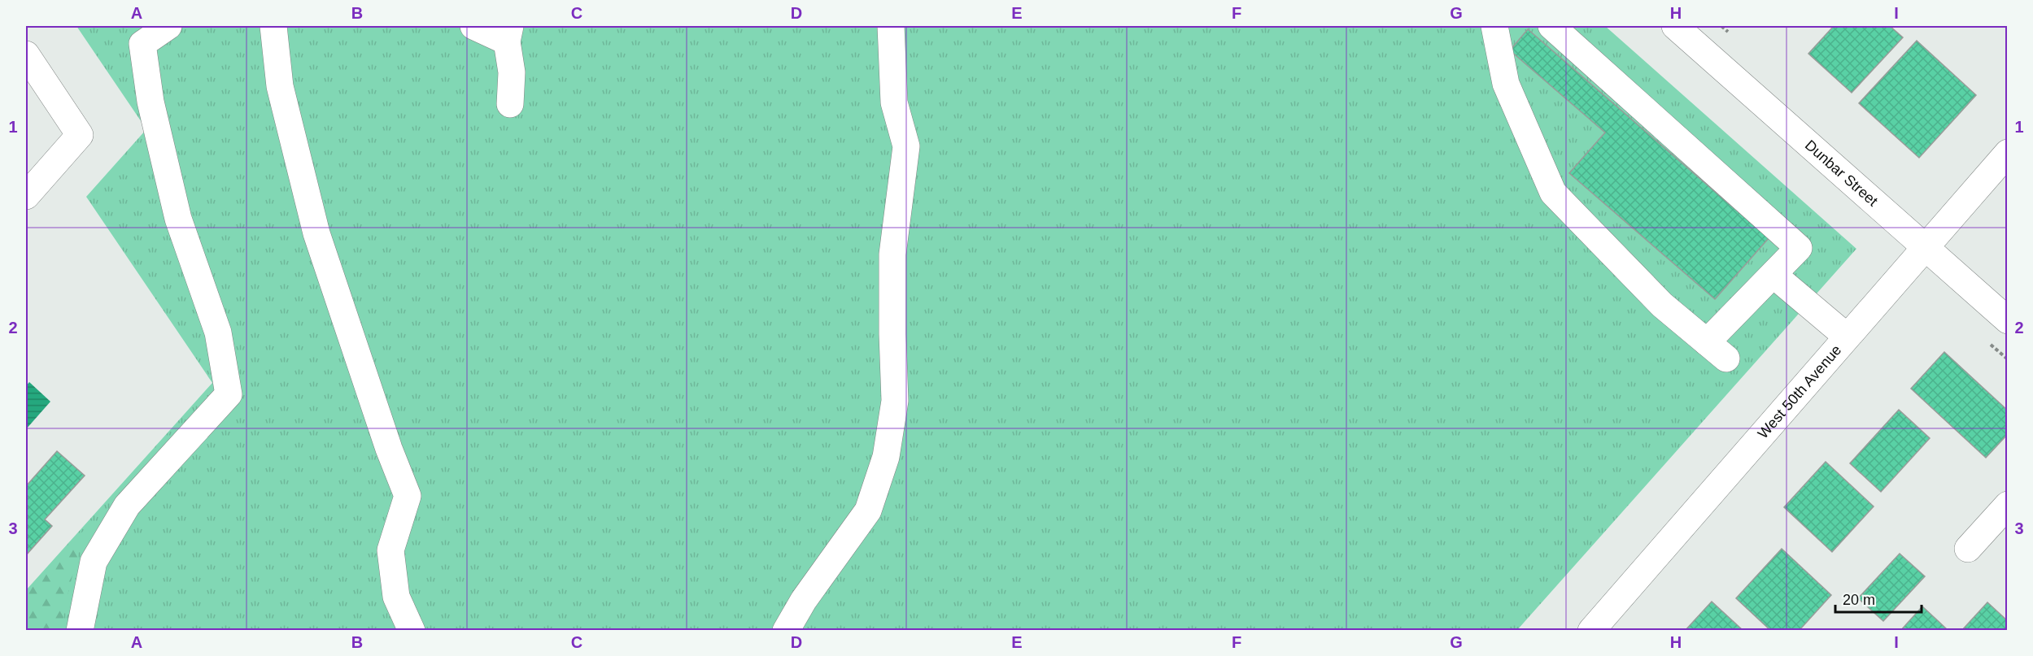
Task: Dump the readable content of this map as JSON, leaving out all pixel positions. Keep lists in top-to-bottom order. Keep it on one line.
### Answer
{"streets":{"street":["Dunbar Street","West 50th Avenue"]},"crossings":[["Dunbar Street","West 50th Avenue"]],"scale_bar":"20 m","grid":{"columns":["A","B","C","D","E","F","G","H","I"],"rows":["1","2","3"]}}
